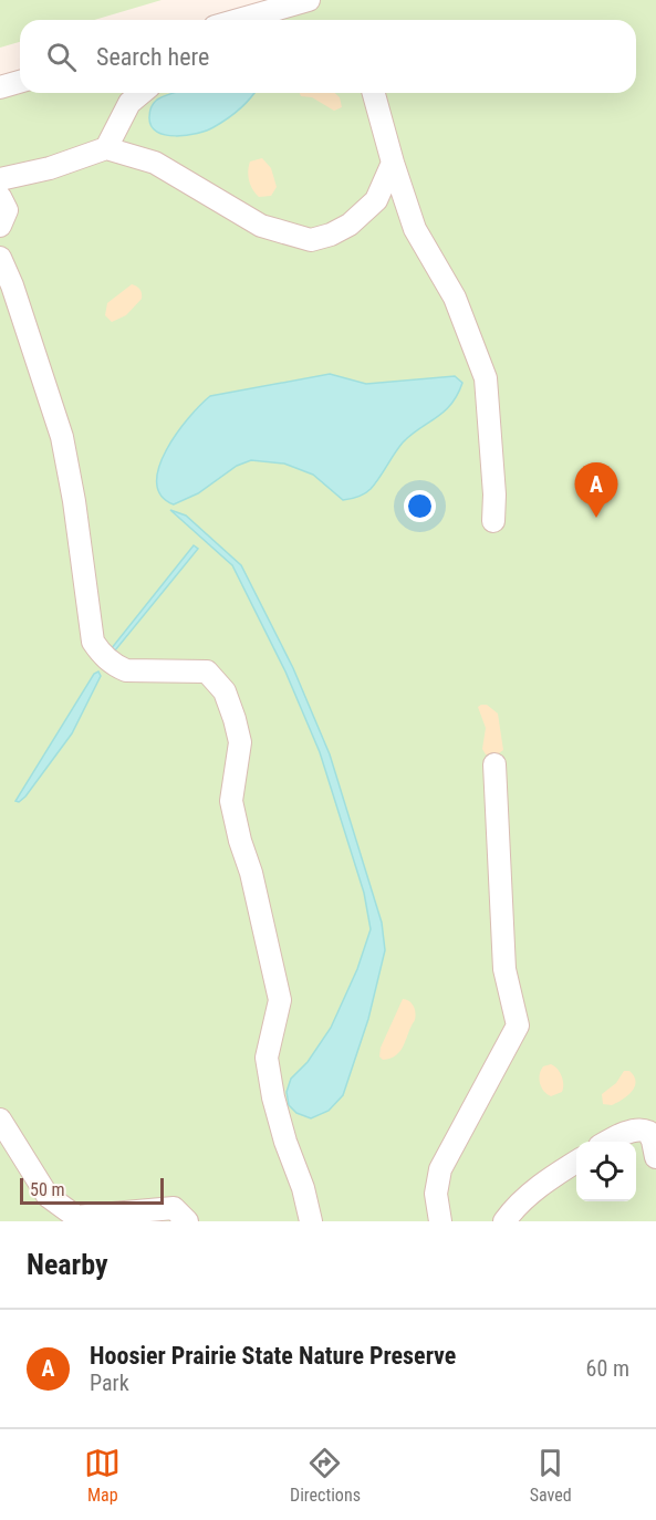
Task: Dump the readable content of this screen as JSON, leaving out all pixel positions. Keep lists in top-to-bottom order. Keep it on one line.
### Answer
{"scale_bar":"50 m","page":{"search":"Search here","pins":"A","scale":"50 m","heading":"Nearby","list":[{"mark":"A","name":"Hoosier Prairie State Nature Preserve","note":"Park","value":"60 m"}],"nav":["Map","Directions","Saved"]}}
